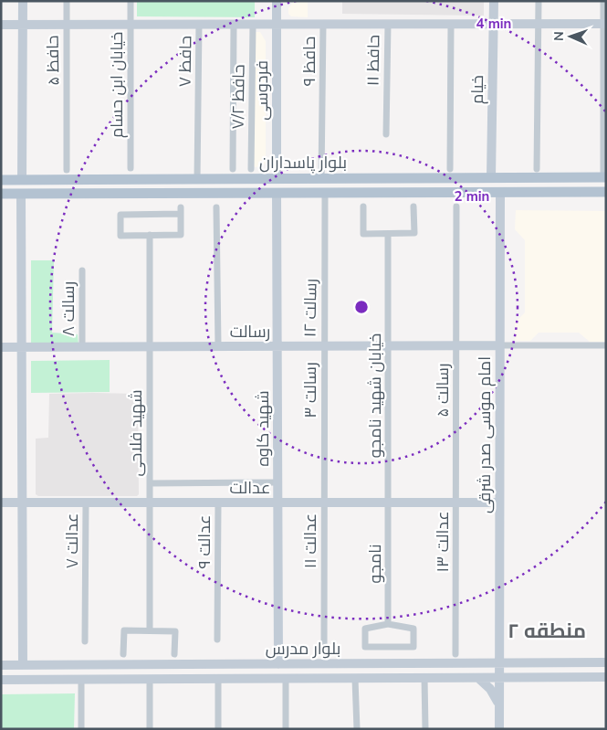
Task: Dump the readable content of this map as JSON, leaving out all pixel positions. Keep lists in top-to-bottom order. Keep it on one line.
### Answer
{"streets":{"main road":["بلوار پاسداران"],"street":["حافظ ۵","حافظ ۱۱","حافظ ۷","حافظ ۹","خیابان ابن حسام","خیام","فردوسی","حافظ ۷/۲","رسالت ۱۲","رسالت ۸","رسالت","رسالت ۳","رسالت ۵","خیابان شهید نامجو","شهید کاوه","شهید فلاحی","امام موسی صدر شرقی","عدالت","عدالت ۷","عدالت ۱۱","عدالت ۹","عدالت ۱۳","نامجو","بلوار مدرس"]},"crossings":[["حافظ ۷","بلوار پاسداران"],["حافظ ۹","بلوار پاسداران"],["خیام","بلوار پاسداران"],["فردوسی","بلوار پاسداران"],["بلوار پاسداران","رسالت ۱۲"],["بلوار پاسداران","شهید کاوه"],["بلوار پاسداران","امام موسی صدر شرقی"],["رسالت ۱۲","رسالت"],["رسالت ۱۲","رسالت ۳"],["رسالت ۸","رسالت"],["رسالت","رسالت ۳"],["رسالت","رسالت ۵"],["رسالت","خیابان شهید نامجو"],["رسالت","شهید کاوه"],["رسالت","شهید فلاحی"],["رسالت","امام موسی صدر شرقی"],["رسالت ۳","عدالت"],["رسالت ۳","عدالت ۱۱"],["رسالت ۵","عدالت"],["رسالت ۵","عدالت ۱۳"],["خیابان شهید نامجو","عدالت"],["خیابان شهید نامجو","نامجو"],["شهید کاوه","عدالت"],["شهید کاوه","بلوار مدرس"],["شهید فلاحی","عدالت"],["امام موسی صدر شرقی","عدالت"],["امام موسی صدر شرقی","بلوار مدرس"],["عدالت","عدالت ۷"],["عدالت","عدالت ۱۱"],["عدالت","عدالت ۹"],["عدالت","عدالت ۱۳"],["عدالت","نامجو"]],"districts":["منطقه ۲"],"north":"left","rings":["4 min","2 min"]}
